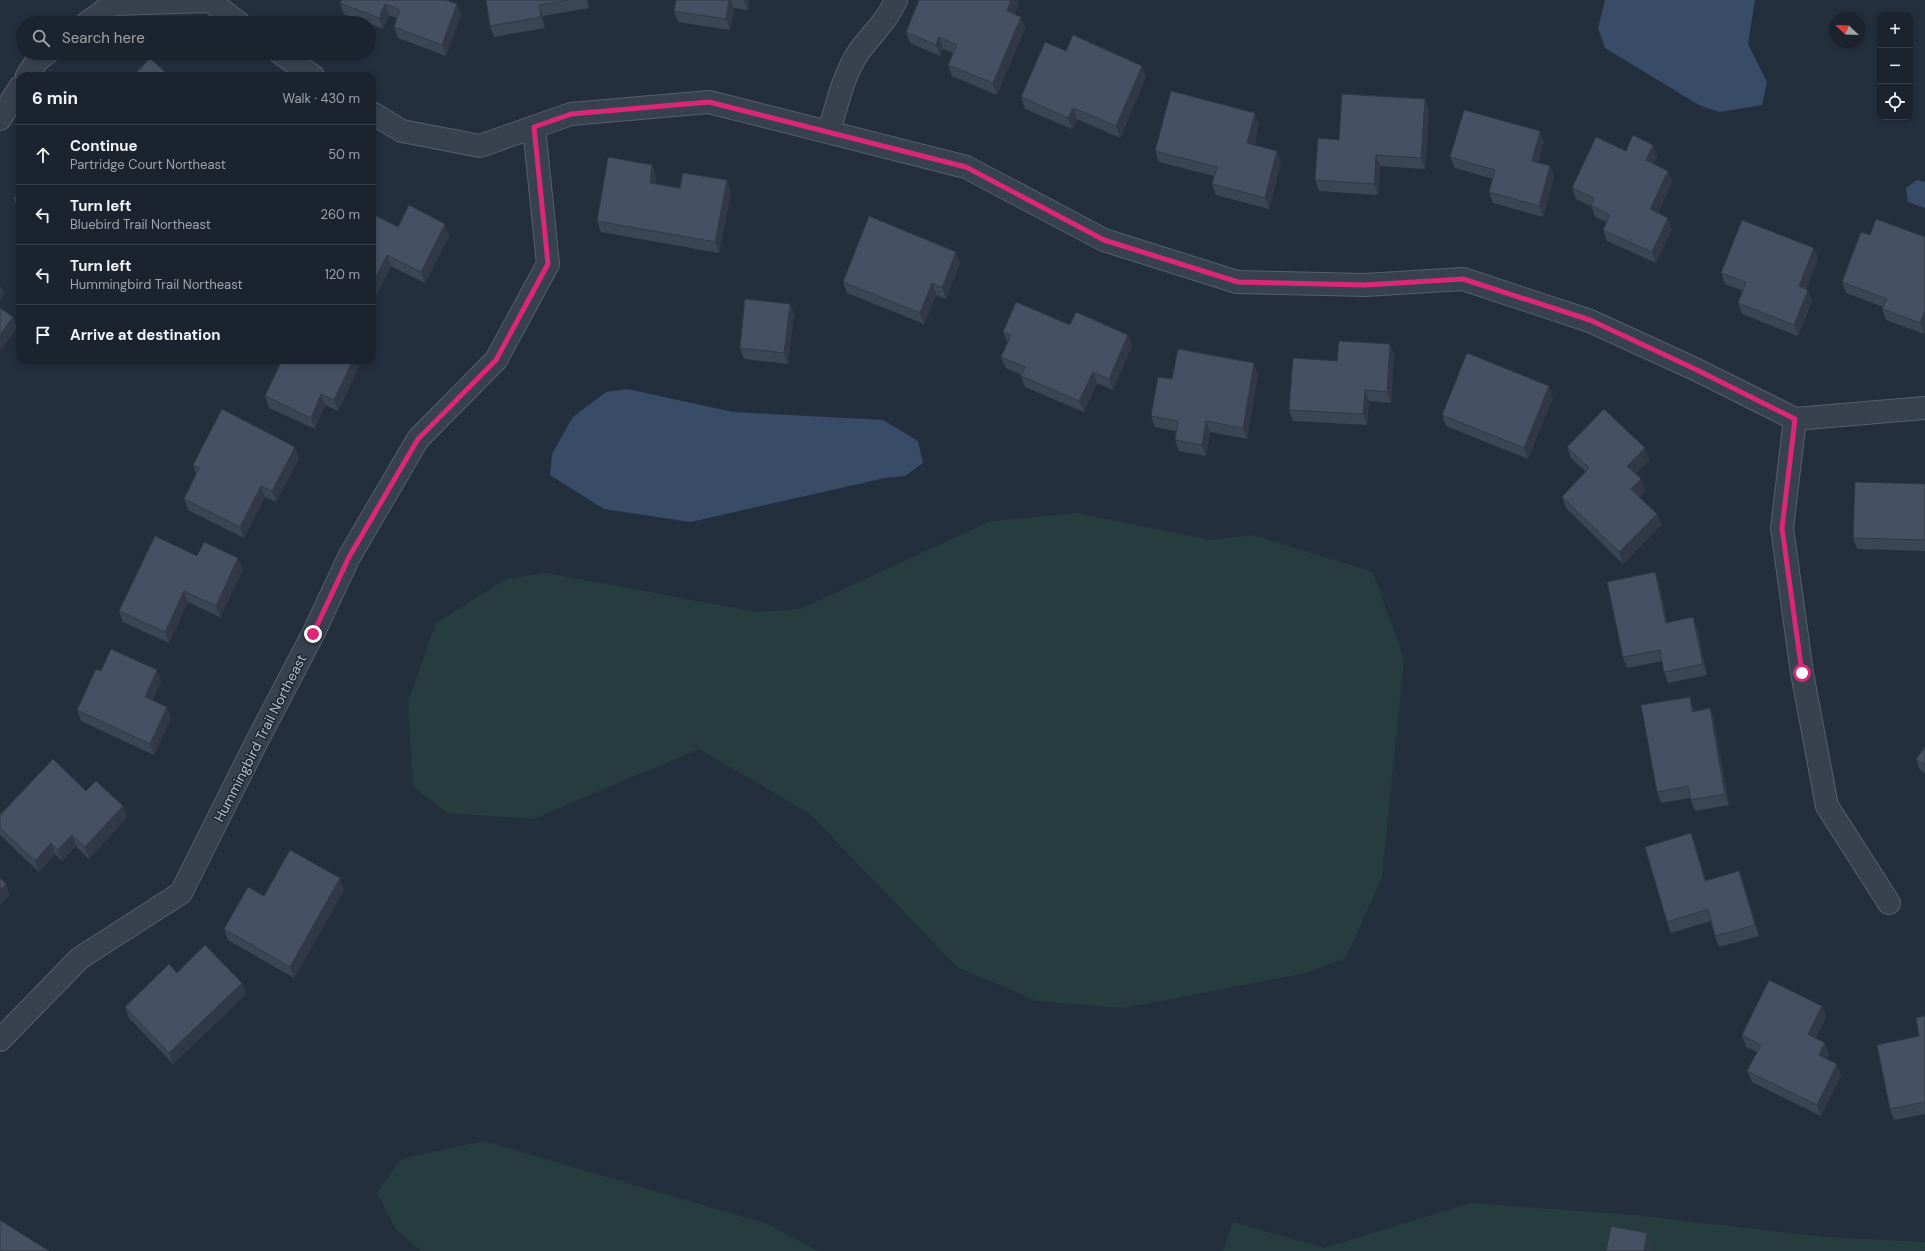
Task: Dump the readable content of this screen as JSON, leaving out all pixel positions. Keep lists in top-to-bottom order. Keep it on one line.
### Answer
{"streets":{"street":["Hummingbird Trail Northeast"]},"north":"top left","page":{"map_buttons":["+","−"],"search":"Search here","heading":["6 min","Walk · 430 m"],"list":[["Continue","Partridge Court Northeast","50 m"],["Turn left","Bluebird Trail Northeast","260 m"],["Turn left","Hummingbird Trail Northeast","120 m"],"Arrive at destination"]}}
